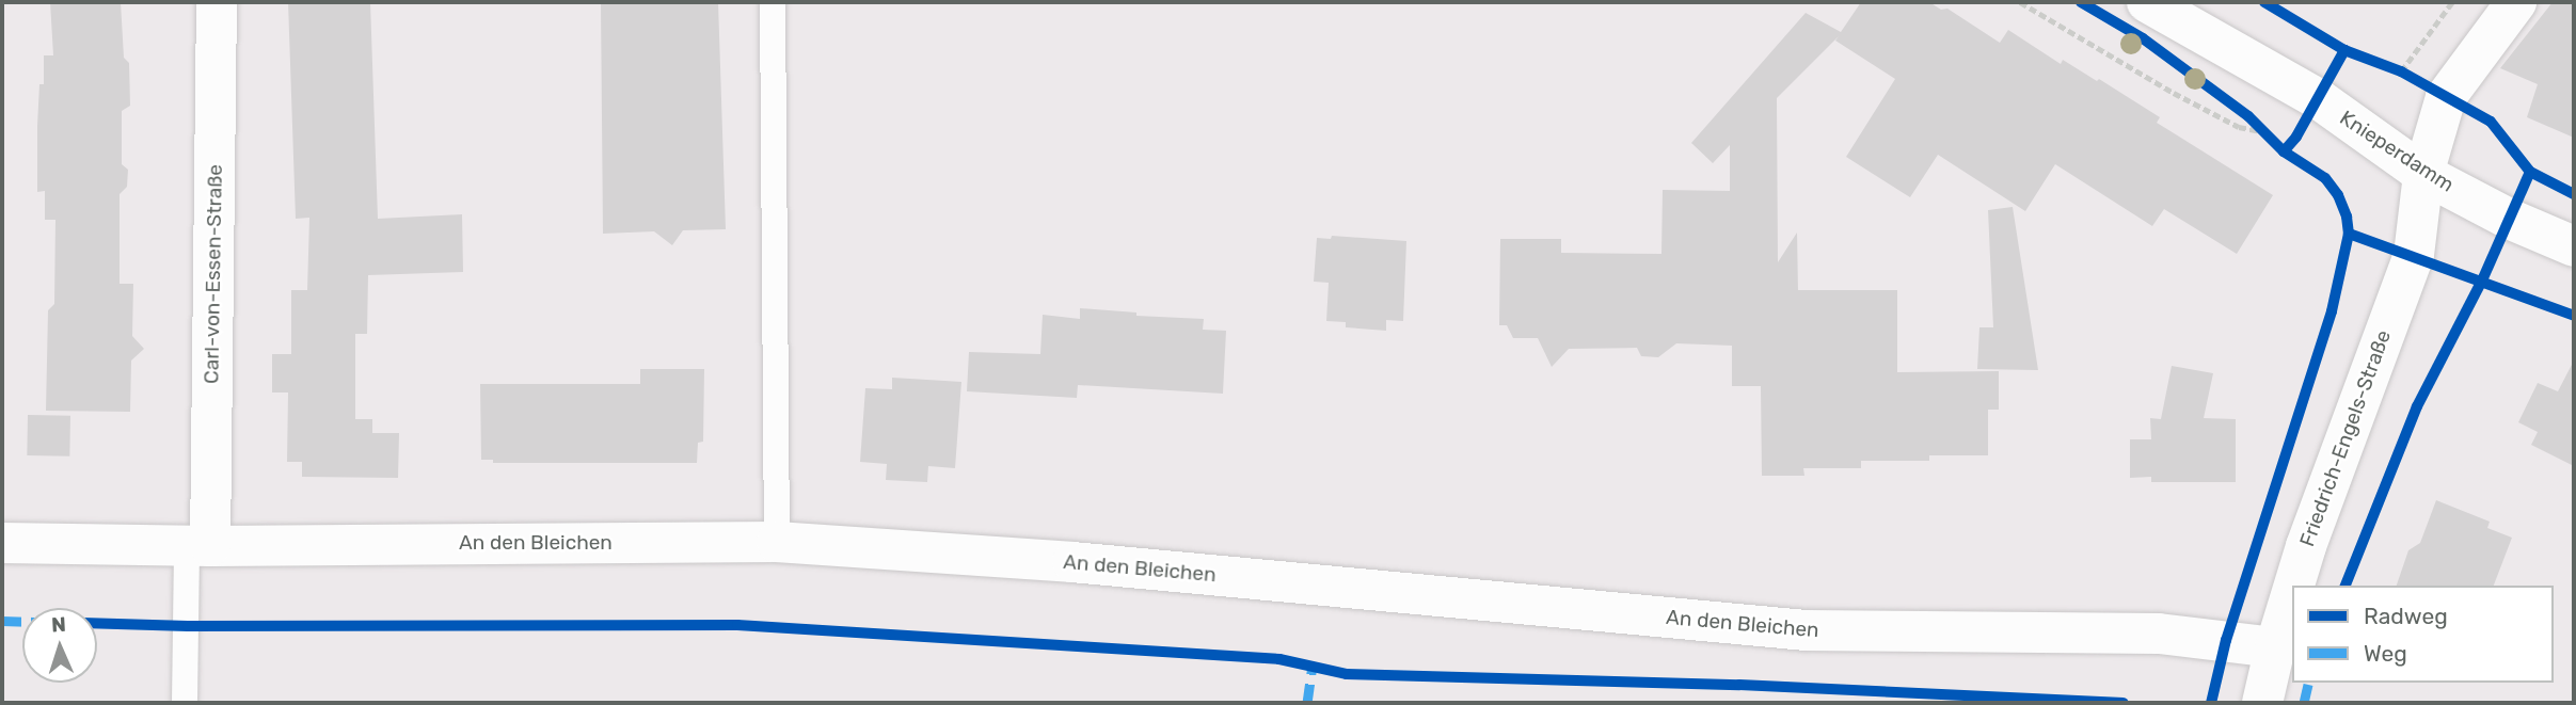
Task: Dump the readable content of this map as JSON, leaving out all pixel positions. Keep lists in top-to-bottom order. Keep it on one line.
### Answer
{"streets":{"street":["Knieperdamm","Carl-von-Essen-Straße","Friedrich-Engels-Straße","An den Bleichen"]},"crossings":[["Knieperdamm","Friedrich-Engels-Straße"],["Carl-von-Essen-Straße","An den Bleichen"],["Friedrich-Engels-Straße","An den Bleichen"]],"legend":["Radweg","Weg"],"north":"top"}
